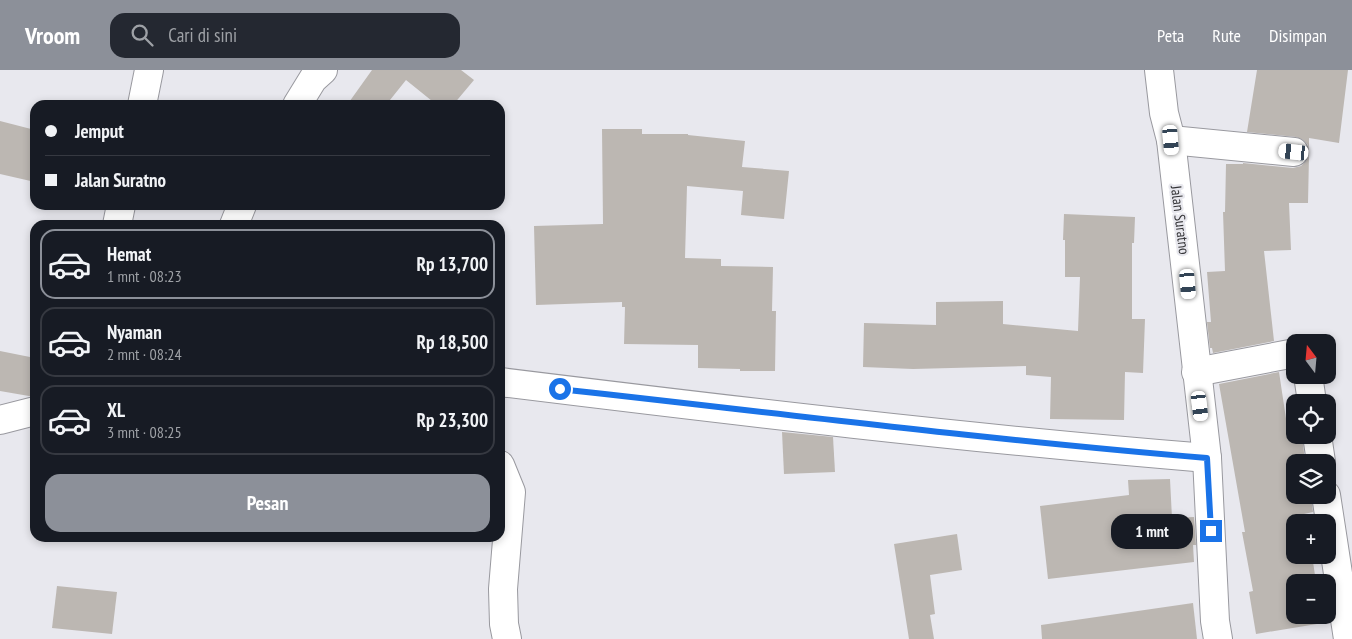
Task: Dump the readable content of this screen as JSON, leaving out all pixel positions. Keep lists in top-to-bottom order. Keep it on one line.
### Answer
{"streets":{"street":["Jalan Suratno"]},"north":"top","page":{"header":"Vroom","search":"Cari di sini","nav":["Peta","Rute","Disimpan"],"banner":["Jemput","Jalan Suratno"],"list":[{"name":"Hemat","note":"1 mnt · 08:23","value":"Rp 13,700"},{"name":"Nyaman","note":"2 mnt · 08:24","value":"Rp 18,500"},{"name":"XL","note":"3 mnt · 08:25","value":"Rp 23,300"}],"map_buttons":["+","−"],"buttons":"Pesan","bubble":"1 mnt"}}
